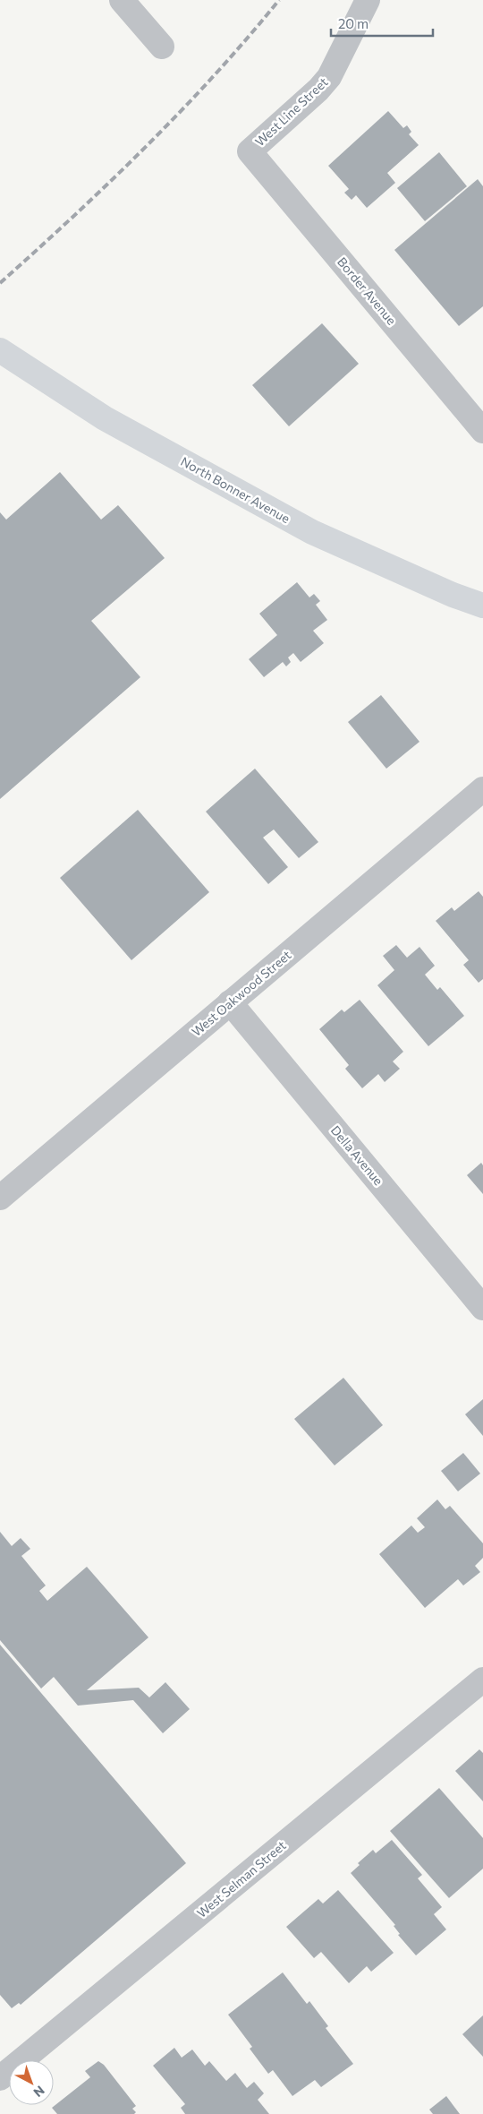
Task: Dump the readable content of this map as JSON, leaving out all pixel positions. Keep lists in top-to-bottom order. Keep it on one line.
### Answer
{"streets":{"street":["West Line Street","Border Avenue","North Bonner Avenue","West Oakwood Street","Della Avenue","West Selman Street"]},"crossings":[["West Line Street","Border Avenue"],["West Oakwood Street","Della Avenue"]],"scale_bar":"20 m","north":"bottom right"}
